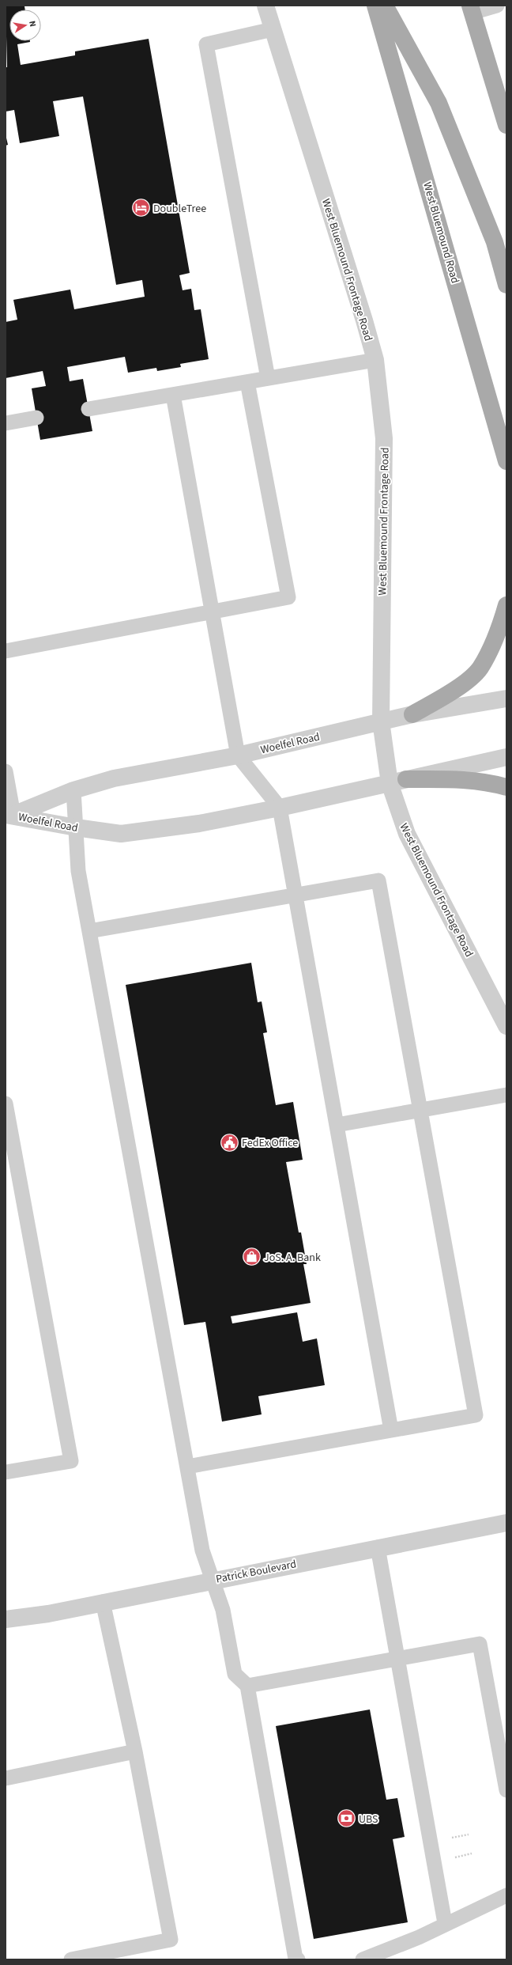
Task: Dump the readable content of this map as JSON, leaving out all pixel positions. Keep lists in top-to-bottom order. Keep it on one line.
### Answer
{"streets":{"main road":["West Bluemound Road"],"street":["West Bluemound Frontage Road","Woelfel Road","Patrick Boulevard"]},"crossings":[["West Bluemound Frontage Road","Woelfel Road"]],"places":{"hotel":["DoubleTree"],"public building":["FedEx Office"],"shop":["JoS. A. Bank"],"bank":["UBS"]},"north":"right"}
